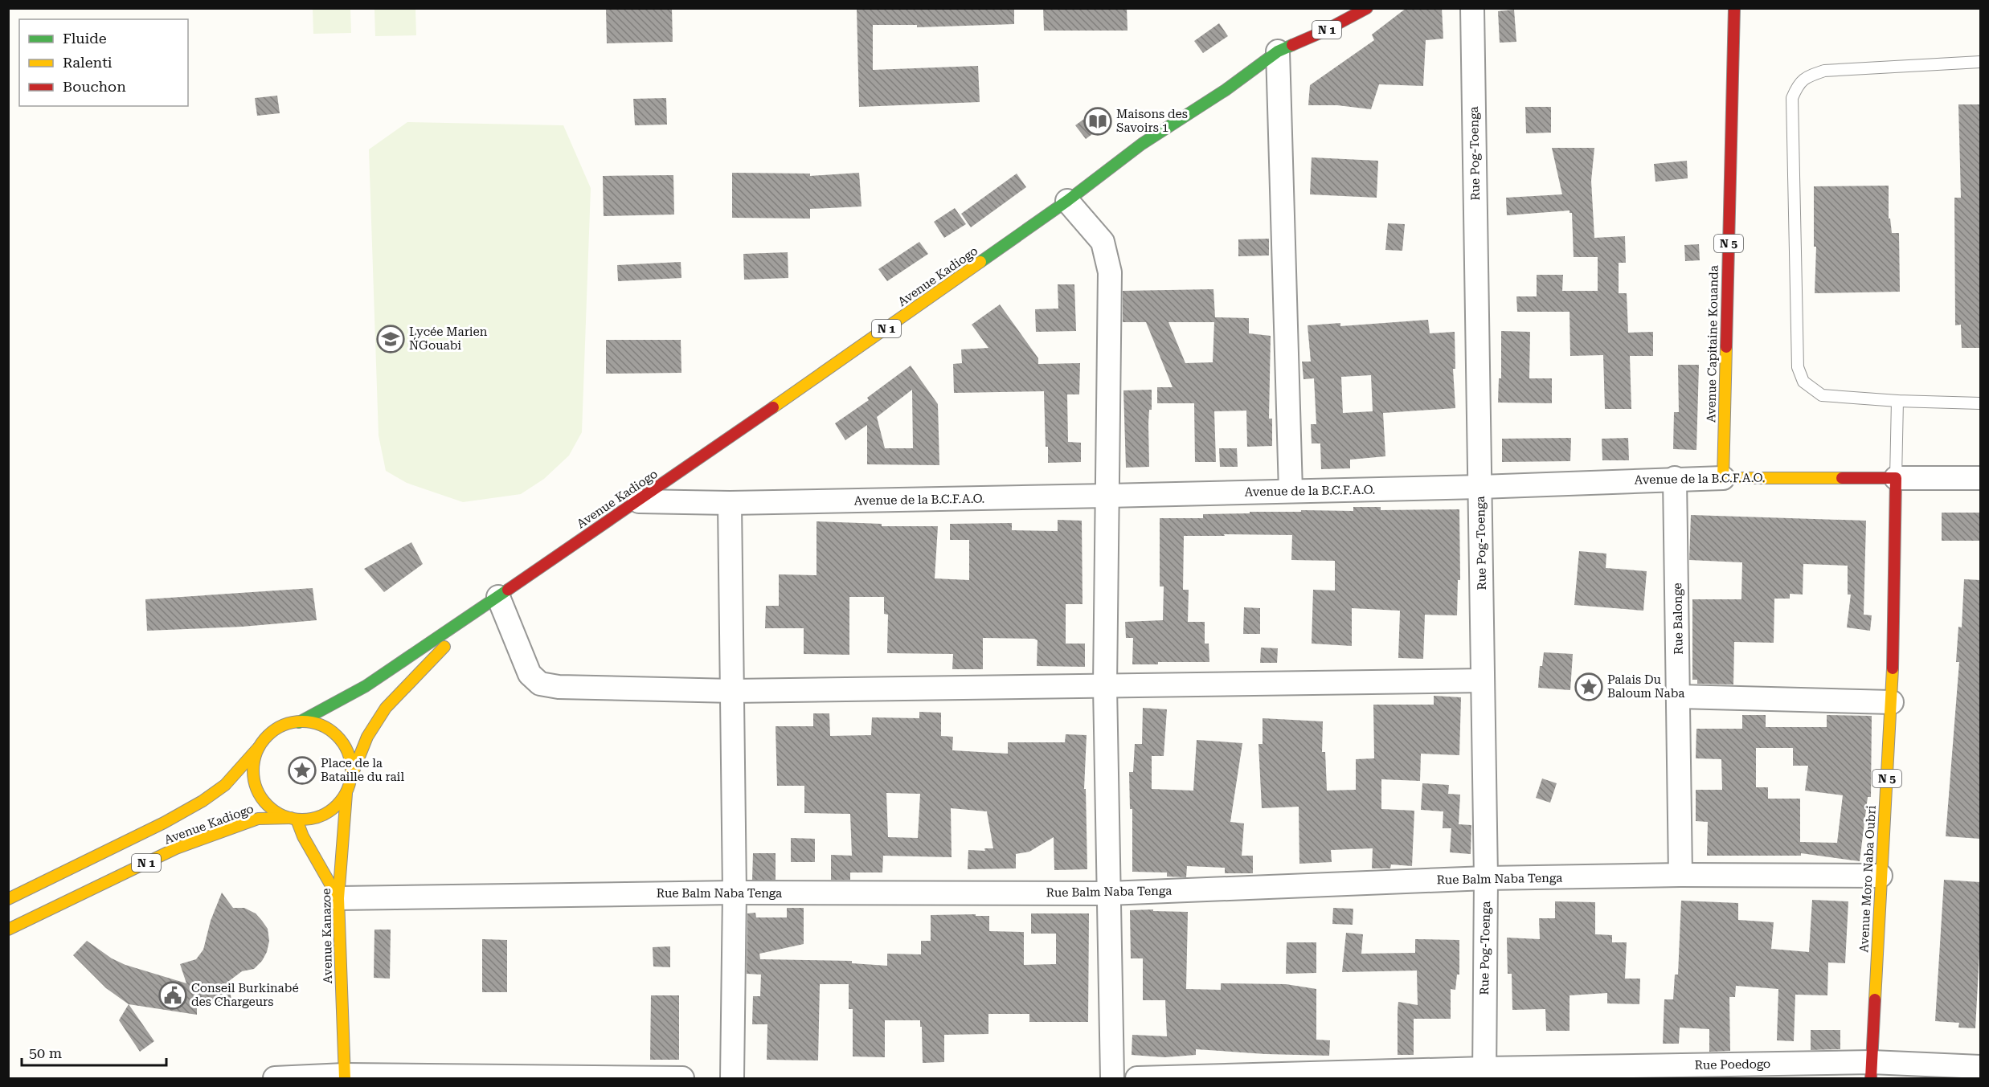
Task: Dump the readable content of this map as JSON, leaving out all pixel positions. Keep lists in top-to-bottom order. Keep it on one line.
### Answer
{"streets":{"main road":["N 1","N 5","Avenue Kadiogo","Avenue Capitaine Kouanda","Avenue de la B.C.F.A.O.","Avenue Moro Naba Oubri","Avenue Kanazoe"],"street":["Rue Pog-Toenga","Rue Balonge","Rue Balm Naba Tenga","Rue Poedogo"]},"crossings":[["N 1","Avenue Kadiogo"],["N 1","Avenue Kanazoe"],["Rue Pog-Toenga","Avenue de la B.C.F.A.O."],["Rue Pog-Toenga","Rue Balm Naba Tenga"],["Rue Pog-Toenga","Rue Poedogo"],["Avenue Kadiogo","Avenue de la B.C.F.A.O."],["Avenue Kadiogo","Avenue Kanazoe"],["Avenue Capitaine Kouanda","Avenue de la B.C.F.A.O."],["Avenue de la B.C.F.A.O.","Rue Balonge"],["Avenue de la B.C.F.A.O.","Avenue Moro Naba Oubri"],["Rue Balonge","Rue Balm Naba Tenga"],["Rue Balm Naba Tenga","Avenue Moro Naba Oubri"],["Rue Balm Naba Tenga","Avenue Kanazoe"],["Avenue Moro Naba Oubri","Rue Poedogo"]],"places":{"library":["Maisons des Savoirs 1"],"school or university":["Lycée Marien N´Gouabi"],"place":["Palais Du Baloum Naba","Place de la Bataille du rail"],"public building":["Conseil Burkinabé des Chargeurs"]},"legend":["Fluide","Ralenti","Bouchon"],"scale_bar":"50 m"}
